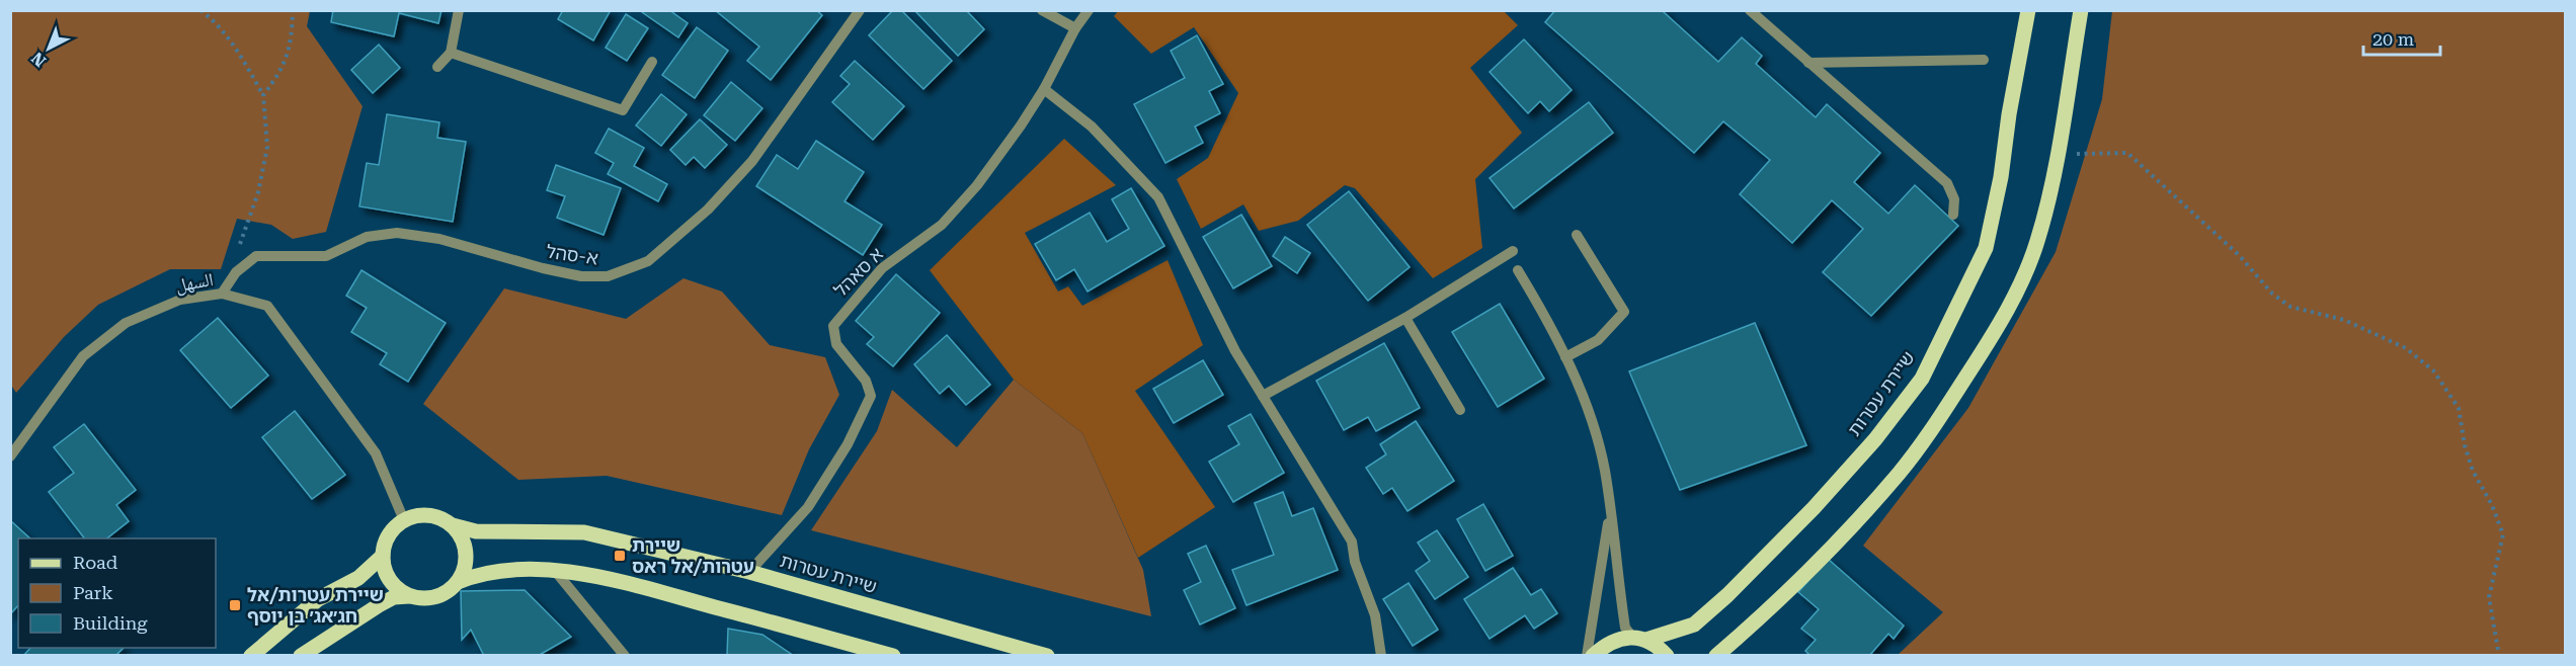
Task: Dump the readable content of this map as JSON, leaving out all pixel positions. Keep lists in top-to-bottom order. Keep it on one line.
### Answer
{"streets":{"main road":["שיירת עטרות"],"street":["א-סהל","א סאהל","السهل"]},"crossings":[["א-סהל","السهل"],["א סאהל","שיירת עטרות"],["السهل","שיירת עטרות"]],"places":{"transit":["שיירת עטרות/אל ראס","שיירת עטרות/אל חג׳אג׳ בן יוסף"]},"legend":["Road","Park","Building"],"scale_bar":"20 m","north":"bottom left"}
